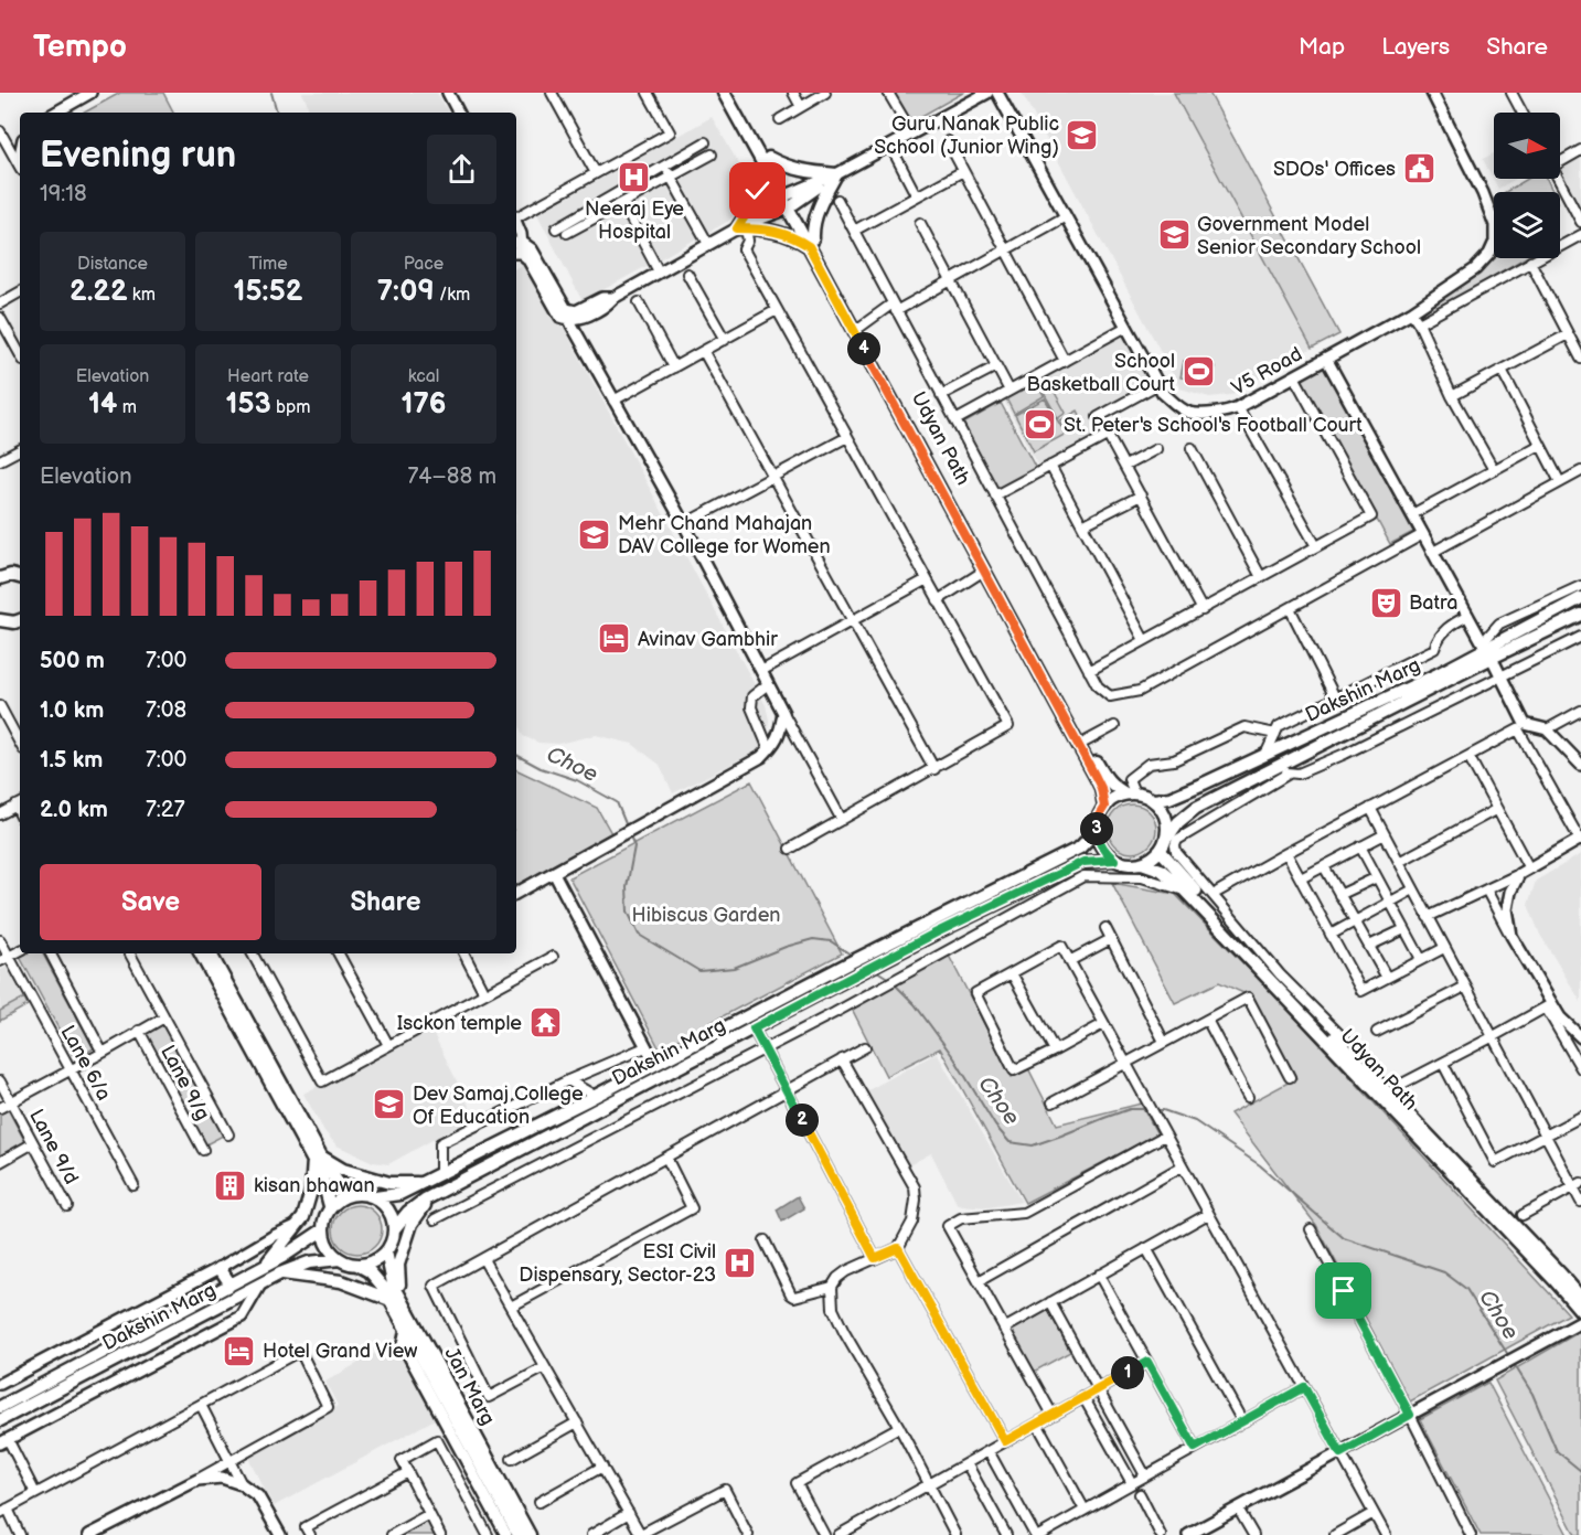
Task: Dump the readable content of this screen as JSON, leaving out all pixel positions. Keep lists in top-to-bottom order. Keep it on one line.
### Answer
{"streets":{"main road":["Udyan Path","Dakshin Marg","Jan Marg"],"street":["V5 Road","Lane 6/a","Lane 9/g","Lane 9/d"]},"crossings":[["Udyan Path","Dakshin Marg"],["Dakshin Marg","Jan Marg"]],"water":["Choe"],"parks":["Hibiscus Garden"],"places":{"school or university":["Guru Nanak Public School (Junior Wing)","Government Model Senior Secondary School","Mehr Chand Mahajan DAV College for Women","Dev Samaj College Of Education"],"public building":["SDOs' Offices"],"hospital":["Neeraj Eye Hospital","ESI Civil Dispensary, Sector-23"],"sports":["School Basketball Court","St. Peter's School's Football Court"],"theatre":["Batra"],"hotel":["Avinav Gambhir","Hotel Grand View"],"temple":["Isckon temple"],"building":["kisan bhawan"]},"north":"right","page":{"header":"Tempo","nav":["Map","Layers","Share"],"heading":["Evening run","19:18"],"stats":[["Distance","2.22 km"],["Time","15:52"],["Pace","7:09 /km"],["Elevation","14 m"],["Heart rate","153 bpm"],["kcal","176"]],"pins":["4","3","2","1"],"chart":["Elevation","74–88 m"],"list":[{"name":"500 m","note":"7:00"},{"name":"1.0 km","note":"7:08"},{"name":"1.5 km","note":"7:00"},{"name":"2.0 km","note":"7:27"}],"buttons":["Save","Share"]}}
